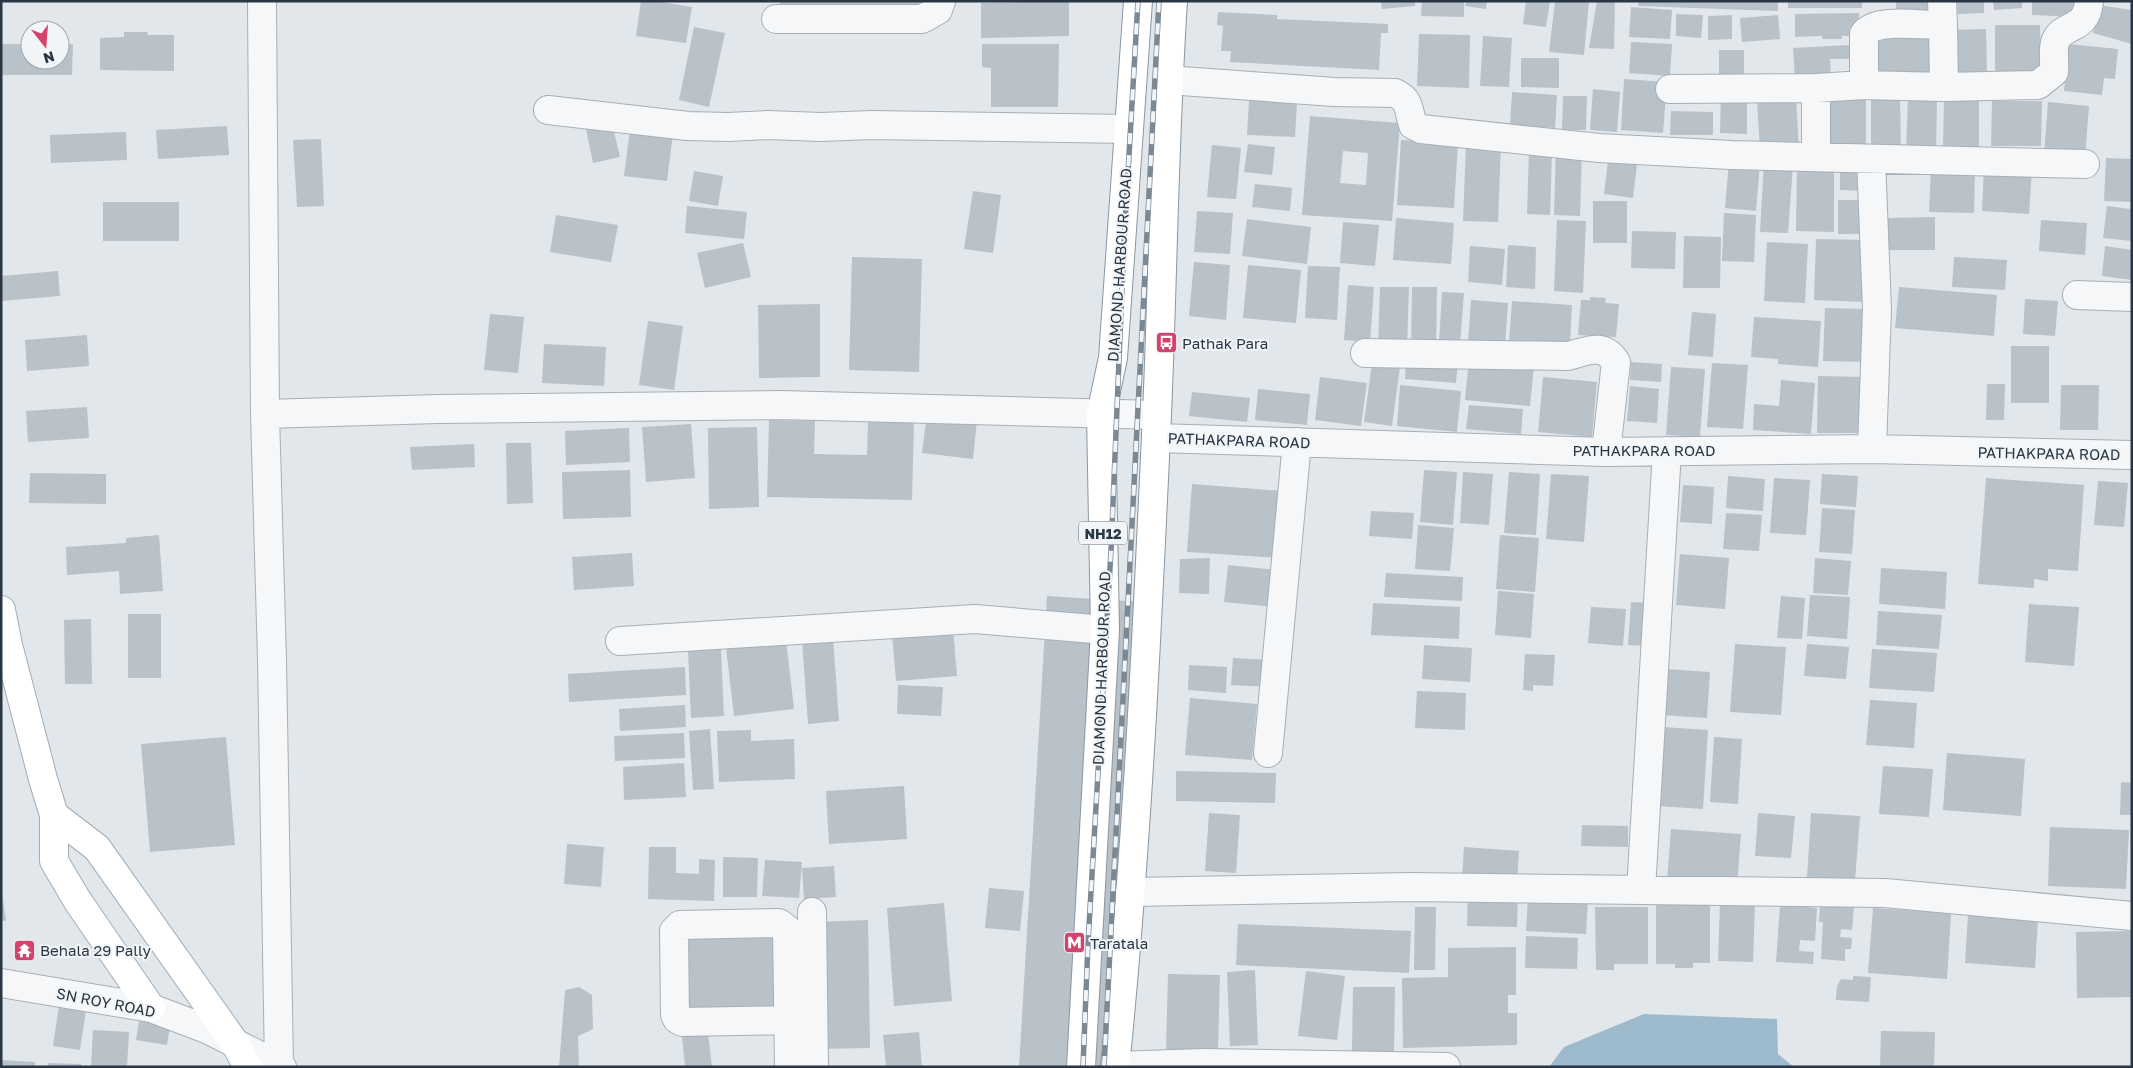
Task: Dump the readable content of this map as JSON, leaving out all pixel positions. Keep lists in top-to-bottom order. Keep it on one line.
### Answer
{"streets":{"main road":["DIAMOND HARBOUR ROAD","NH12"],"street":["PATHAKPARA ROAD","SN ROY ROAD"]},"crossings":[["DIAMOND HARBOUR ROAD","PATHAKPARA ROAD"]],"places":{"bus stop":["Pathak Para"],"metro station":["Taratala"],"temple":["Behala 29 Pally"]},"north":"bottom"}
